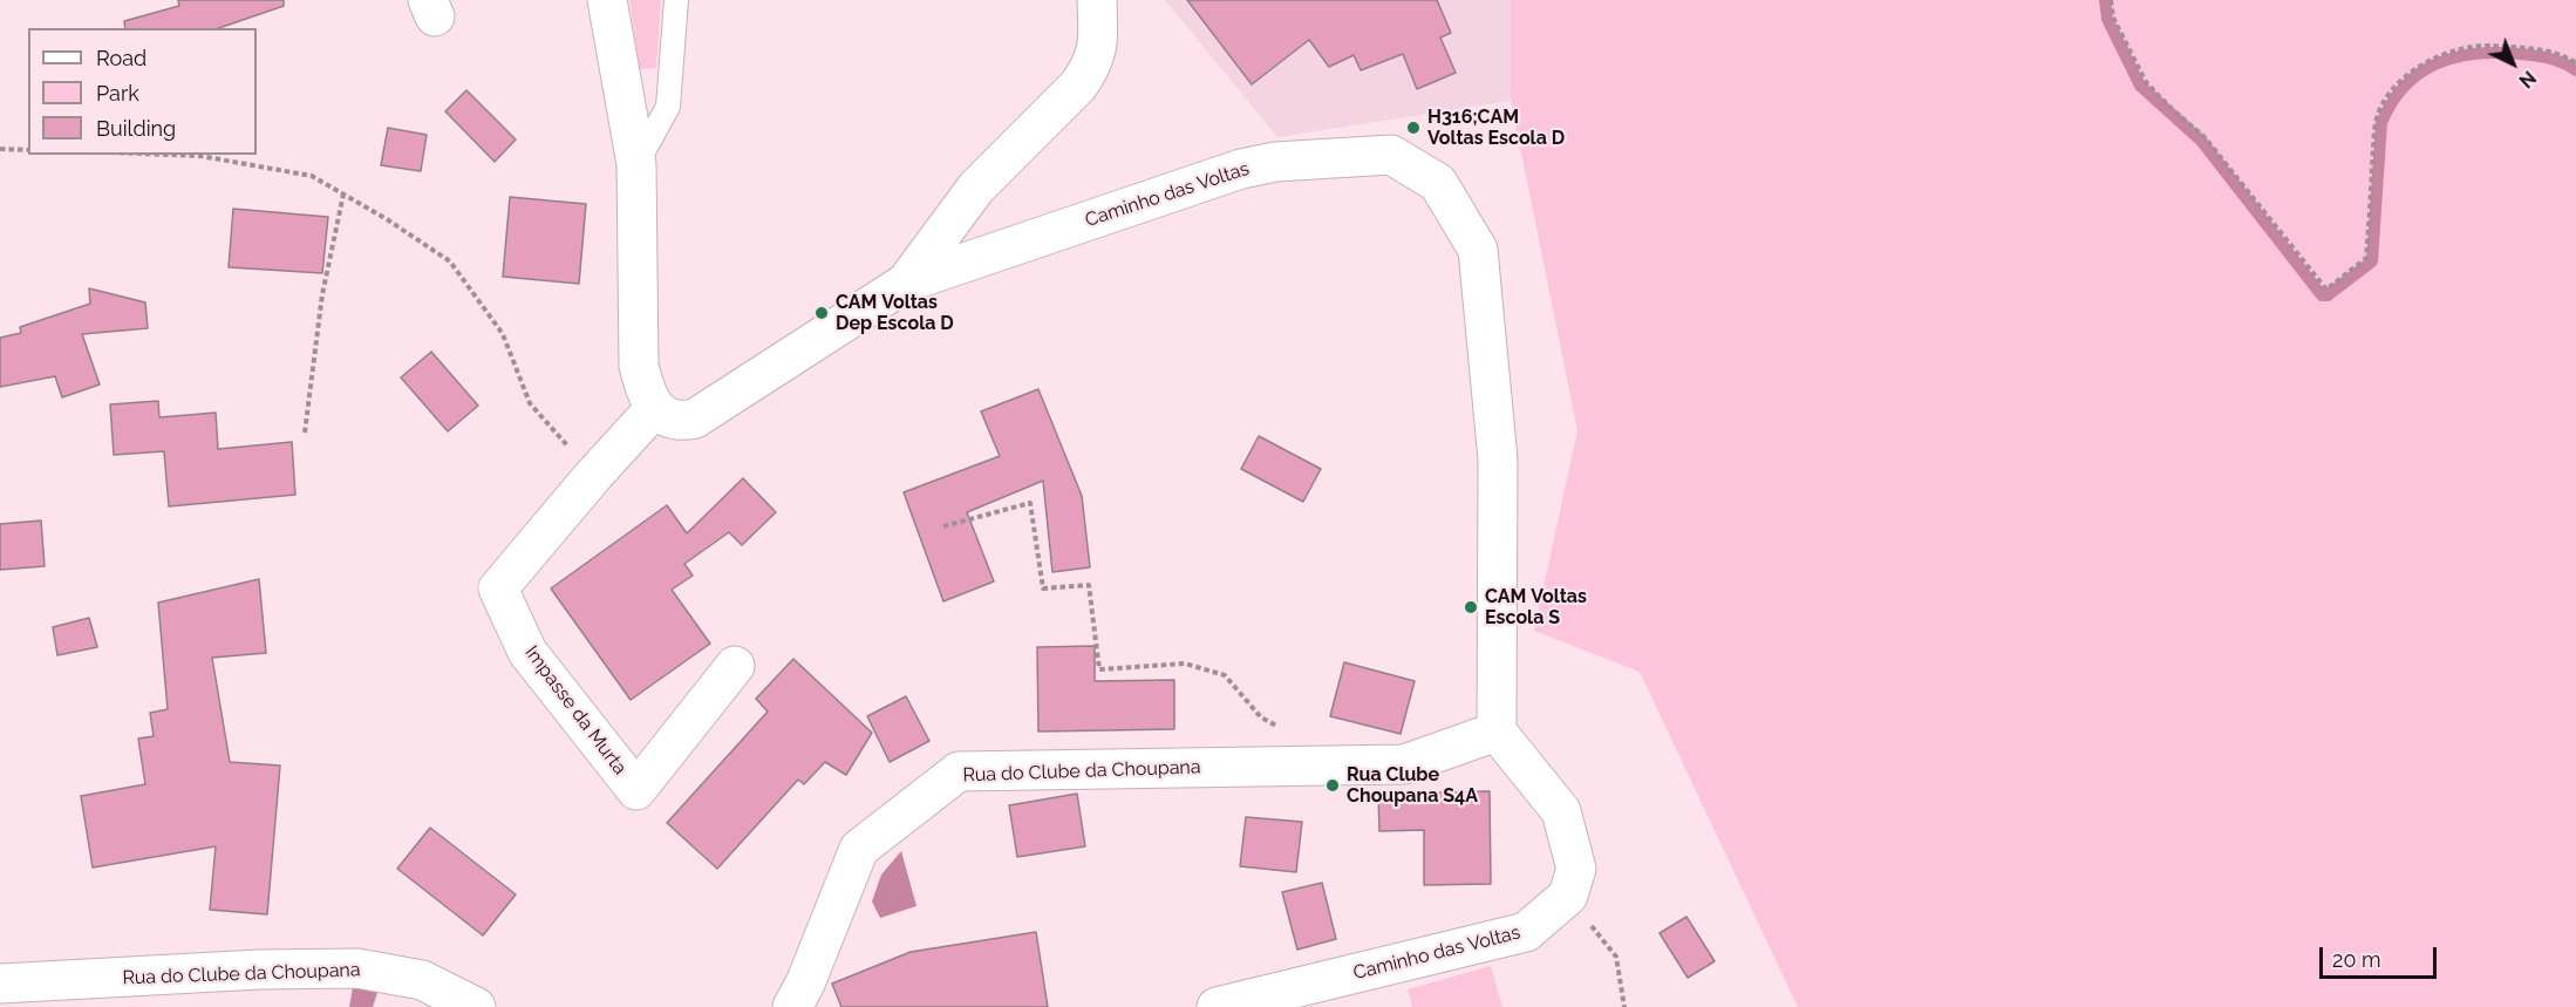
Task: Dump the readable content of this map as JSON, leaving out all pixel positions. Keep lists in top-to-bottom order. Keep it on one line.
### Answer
{"streets":{"street":["Caminho das Voltas","Impasse da Murta","Rua do Clube da Choupana"]},"crossings":[["Caminho das Voltas","Impasse da Murta"],["Caminho das Voltas","Rua do Clube da Choupana"]],"places":["H316;CAM Voltas Escola D","CAM Voltas Dep Escola D","CAM Voltas Escola S","Rua Clube Choupana S4A"],"legend":["Road","Park","Building"],"scale_bar":"20 m","north":"bottom right"}
